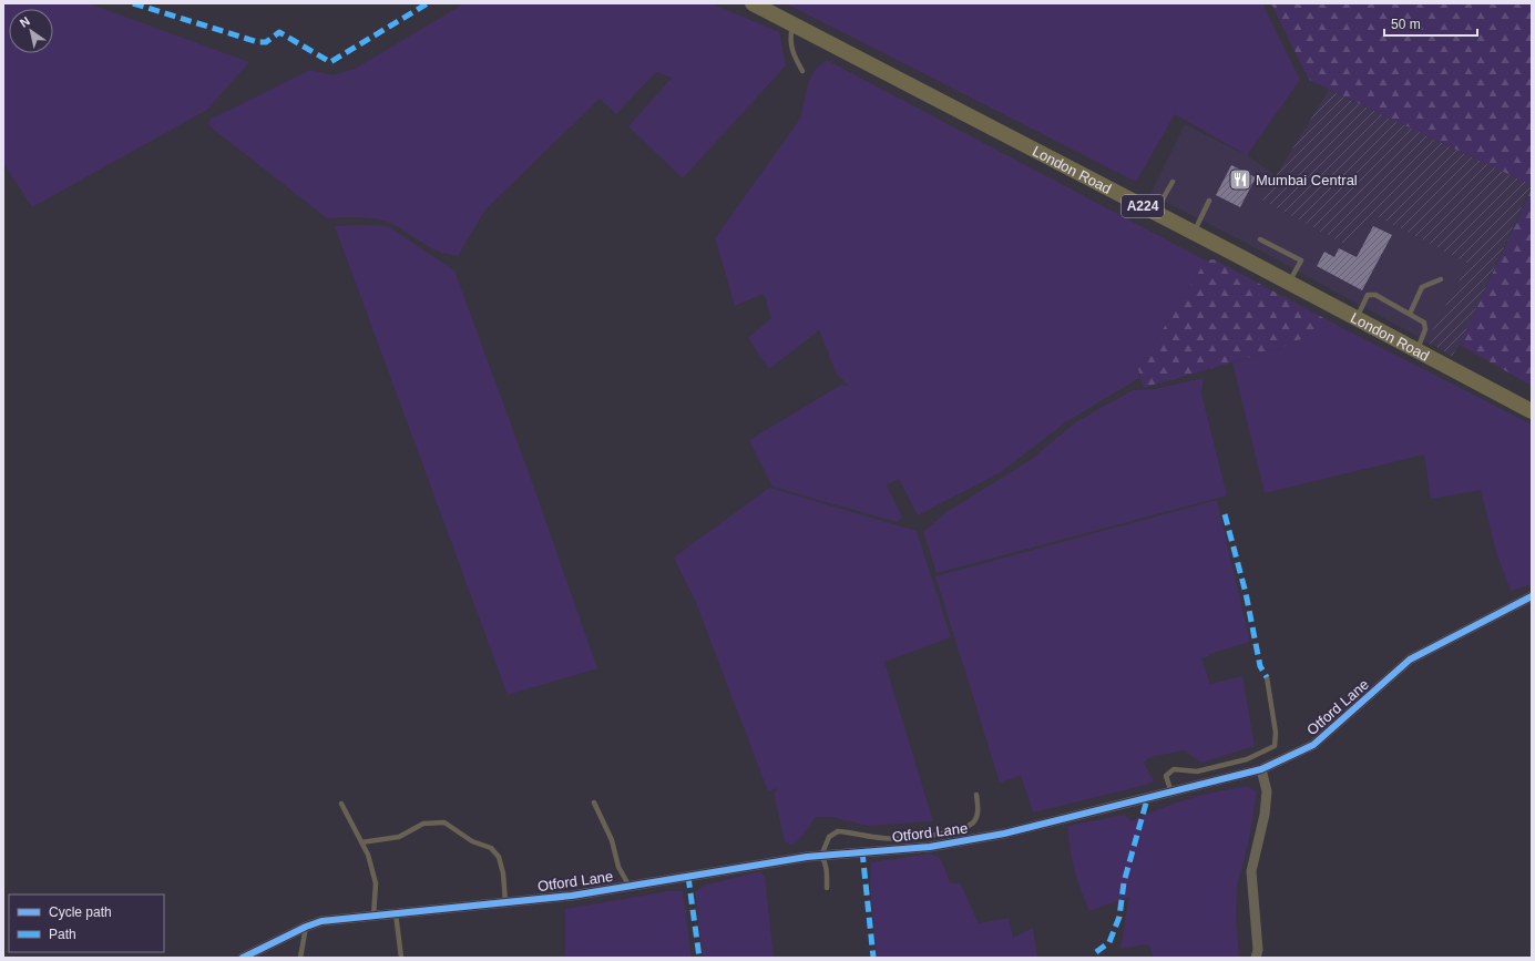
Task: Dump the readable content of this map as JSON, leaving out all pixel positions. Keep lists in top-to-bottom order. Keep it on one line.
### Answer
{"streets":{"main road":["London Road","A224"],"street":["Otford Lane"]},"places":{"restaurant":["Mumbai Central"]},"legend":["Cycle path","Path"],"scale_bar":"50 m","north":"top left"}
